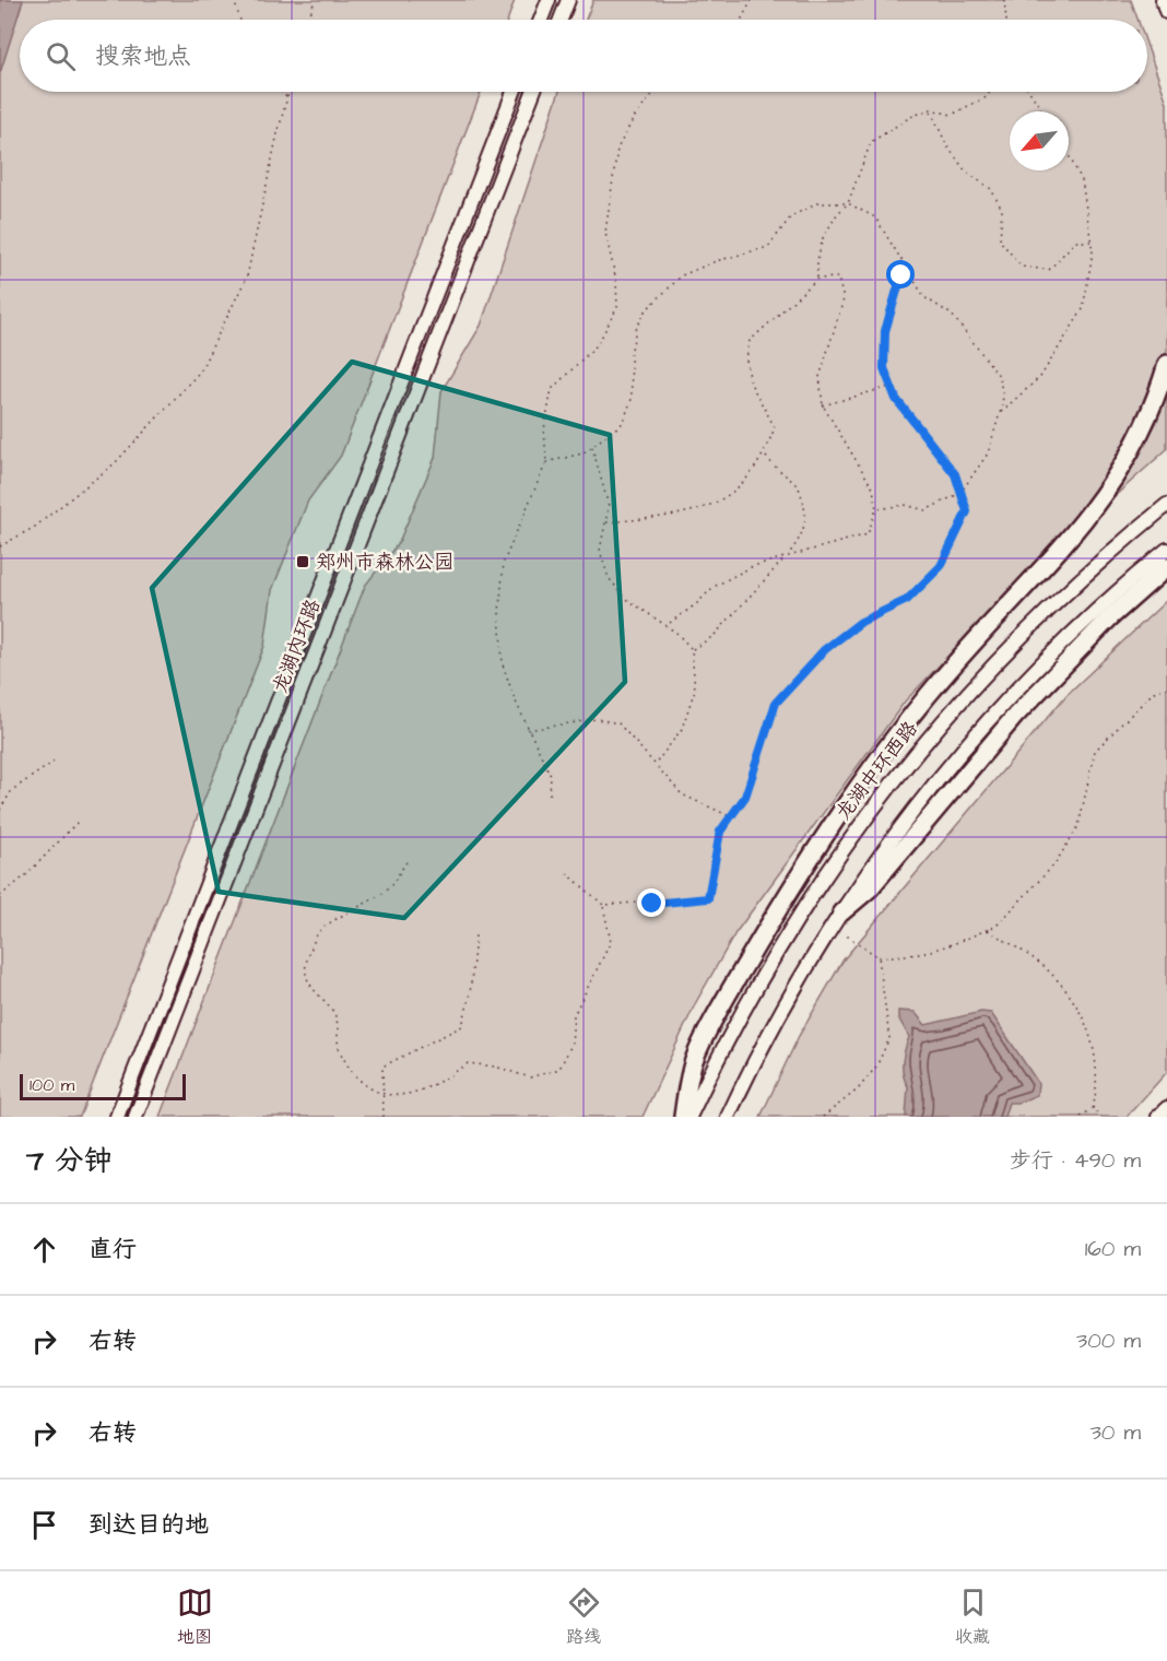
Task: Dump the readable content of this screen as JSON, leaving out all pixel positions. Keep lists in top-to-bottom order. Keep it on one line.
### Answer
{"streets":{"main road":["龙湖内环路","龙湖中环西路"]},"places":{"transit":["郑州市森林公园"]},"scale_bar":"100 m","north":"bottom left","page":{"search":"搜索地点","scale":"100 m","heading":["7 分钟","步行 · 490 m"],"list":[["直行","160 m"],["右转","300 m"],["右转","30 m"],"到达目的地"],"nav":["地图","路线","收藏"]}}
